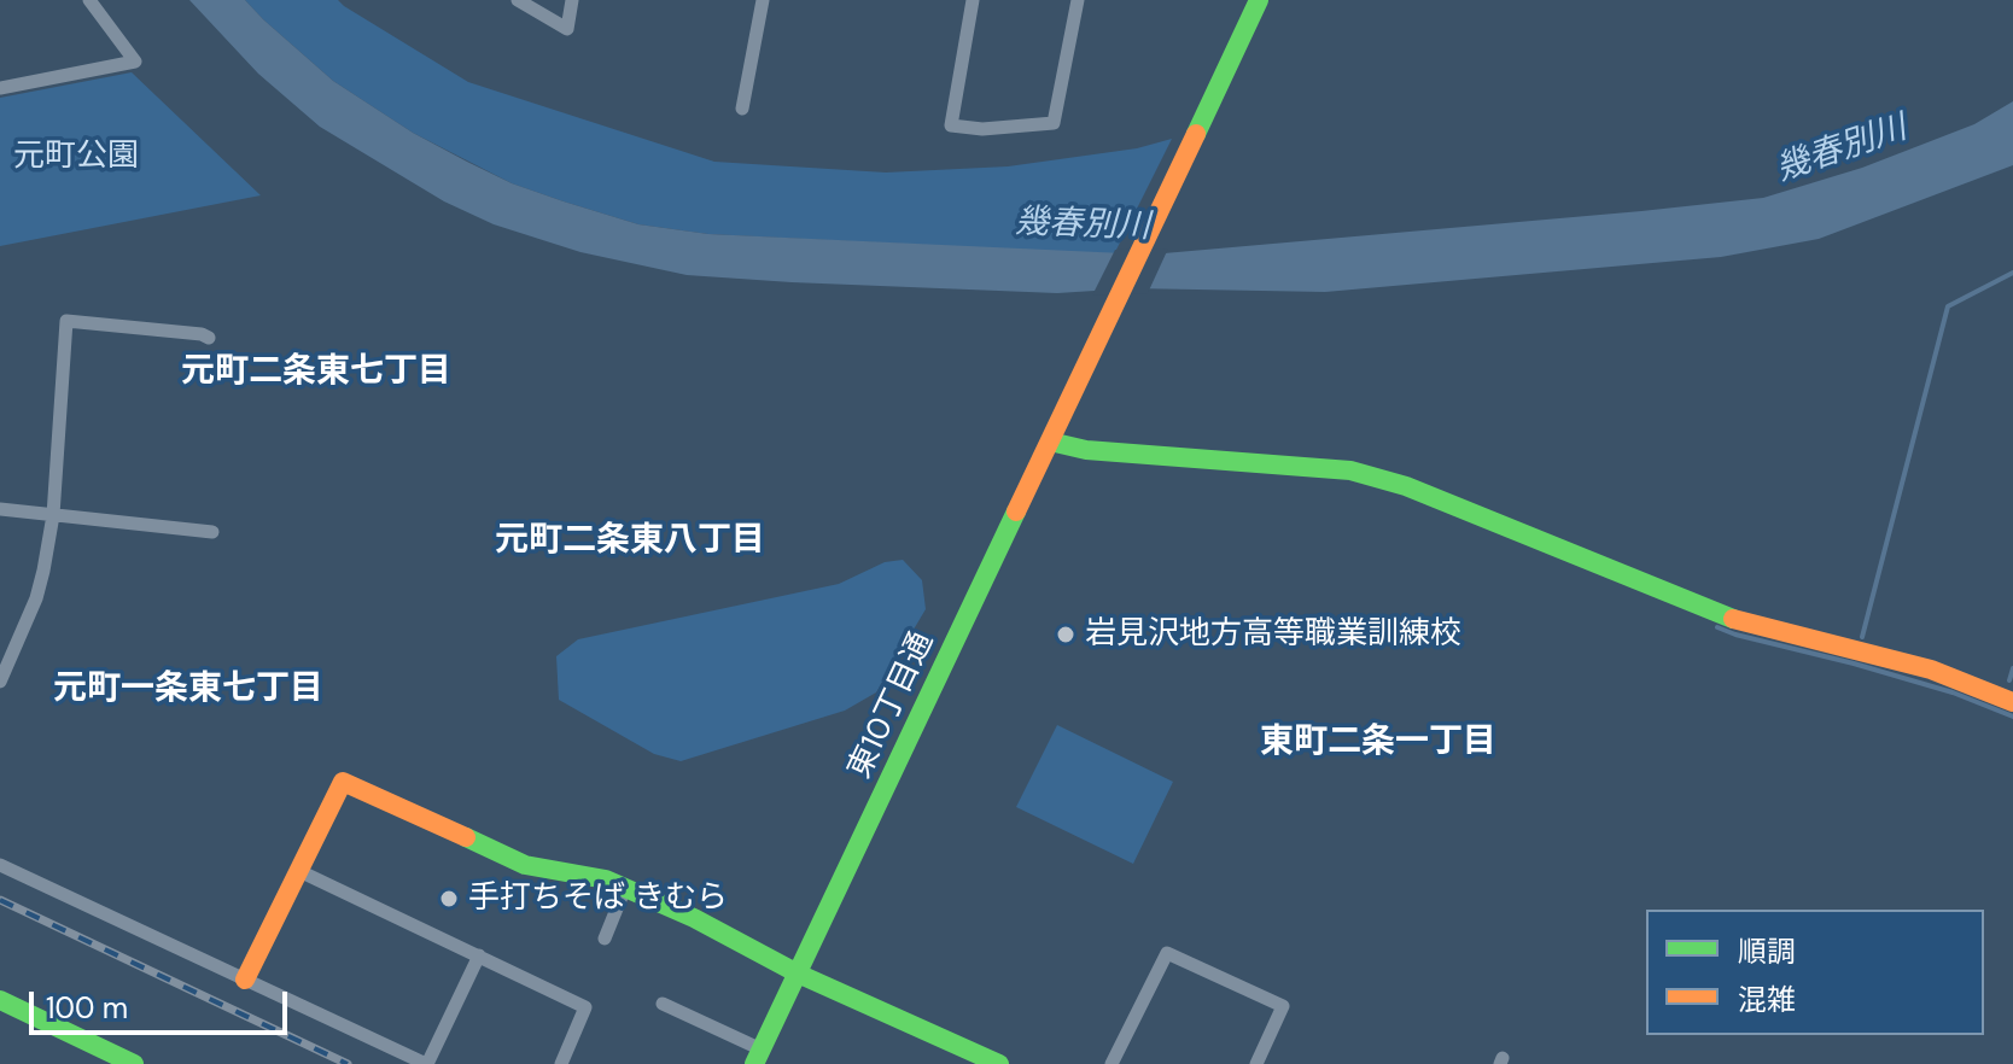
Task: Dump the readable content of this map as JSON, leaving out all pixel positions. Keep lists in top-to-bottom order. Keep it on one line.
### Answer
{"streets":{"street":["東10丁目通"]},"districts":["元町二条東七丁目","元町二条東八丁目","元町一条東七丁目","東町二条一丁目"],"water":["幾春別川"],"parks":["元町公園"],"places":["岩見沢地方高等職業訓練校","手打ちそば きむら"],"legend":["順調","混雑"],"scale_bar":"100 m"}
